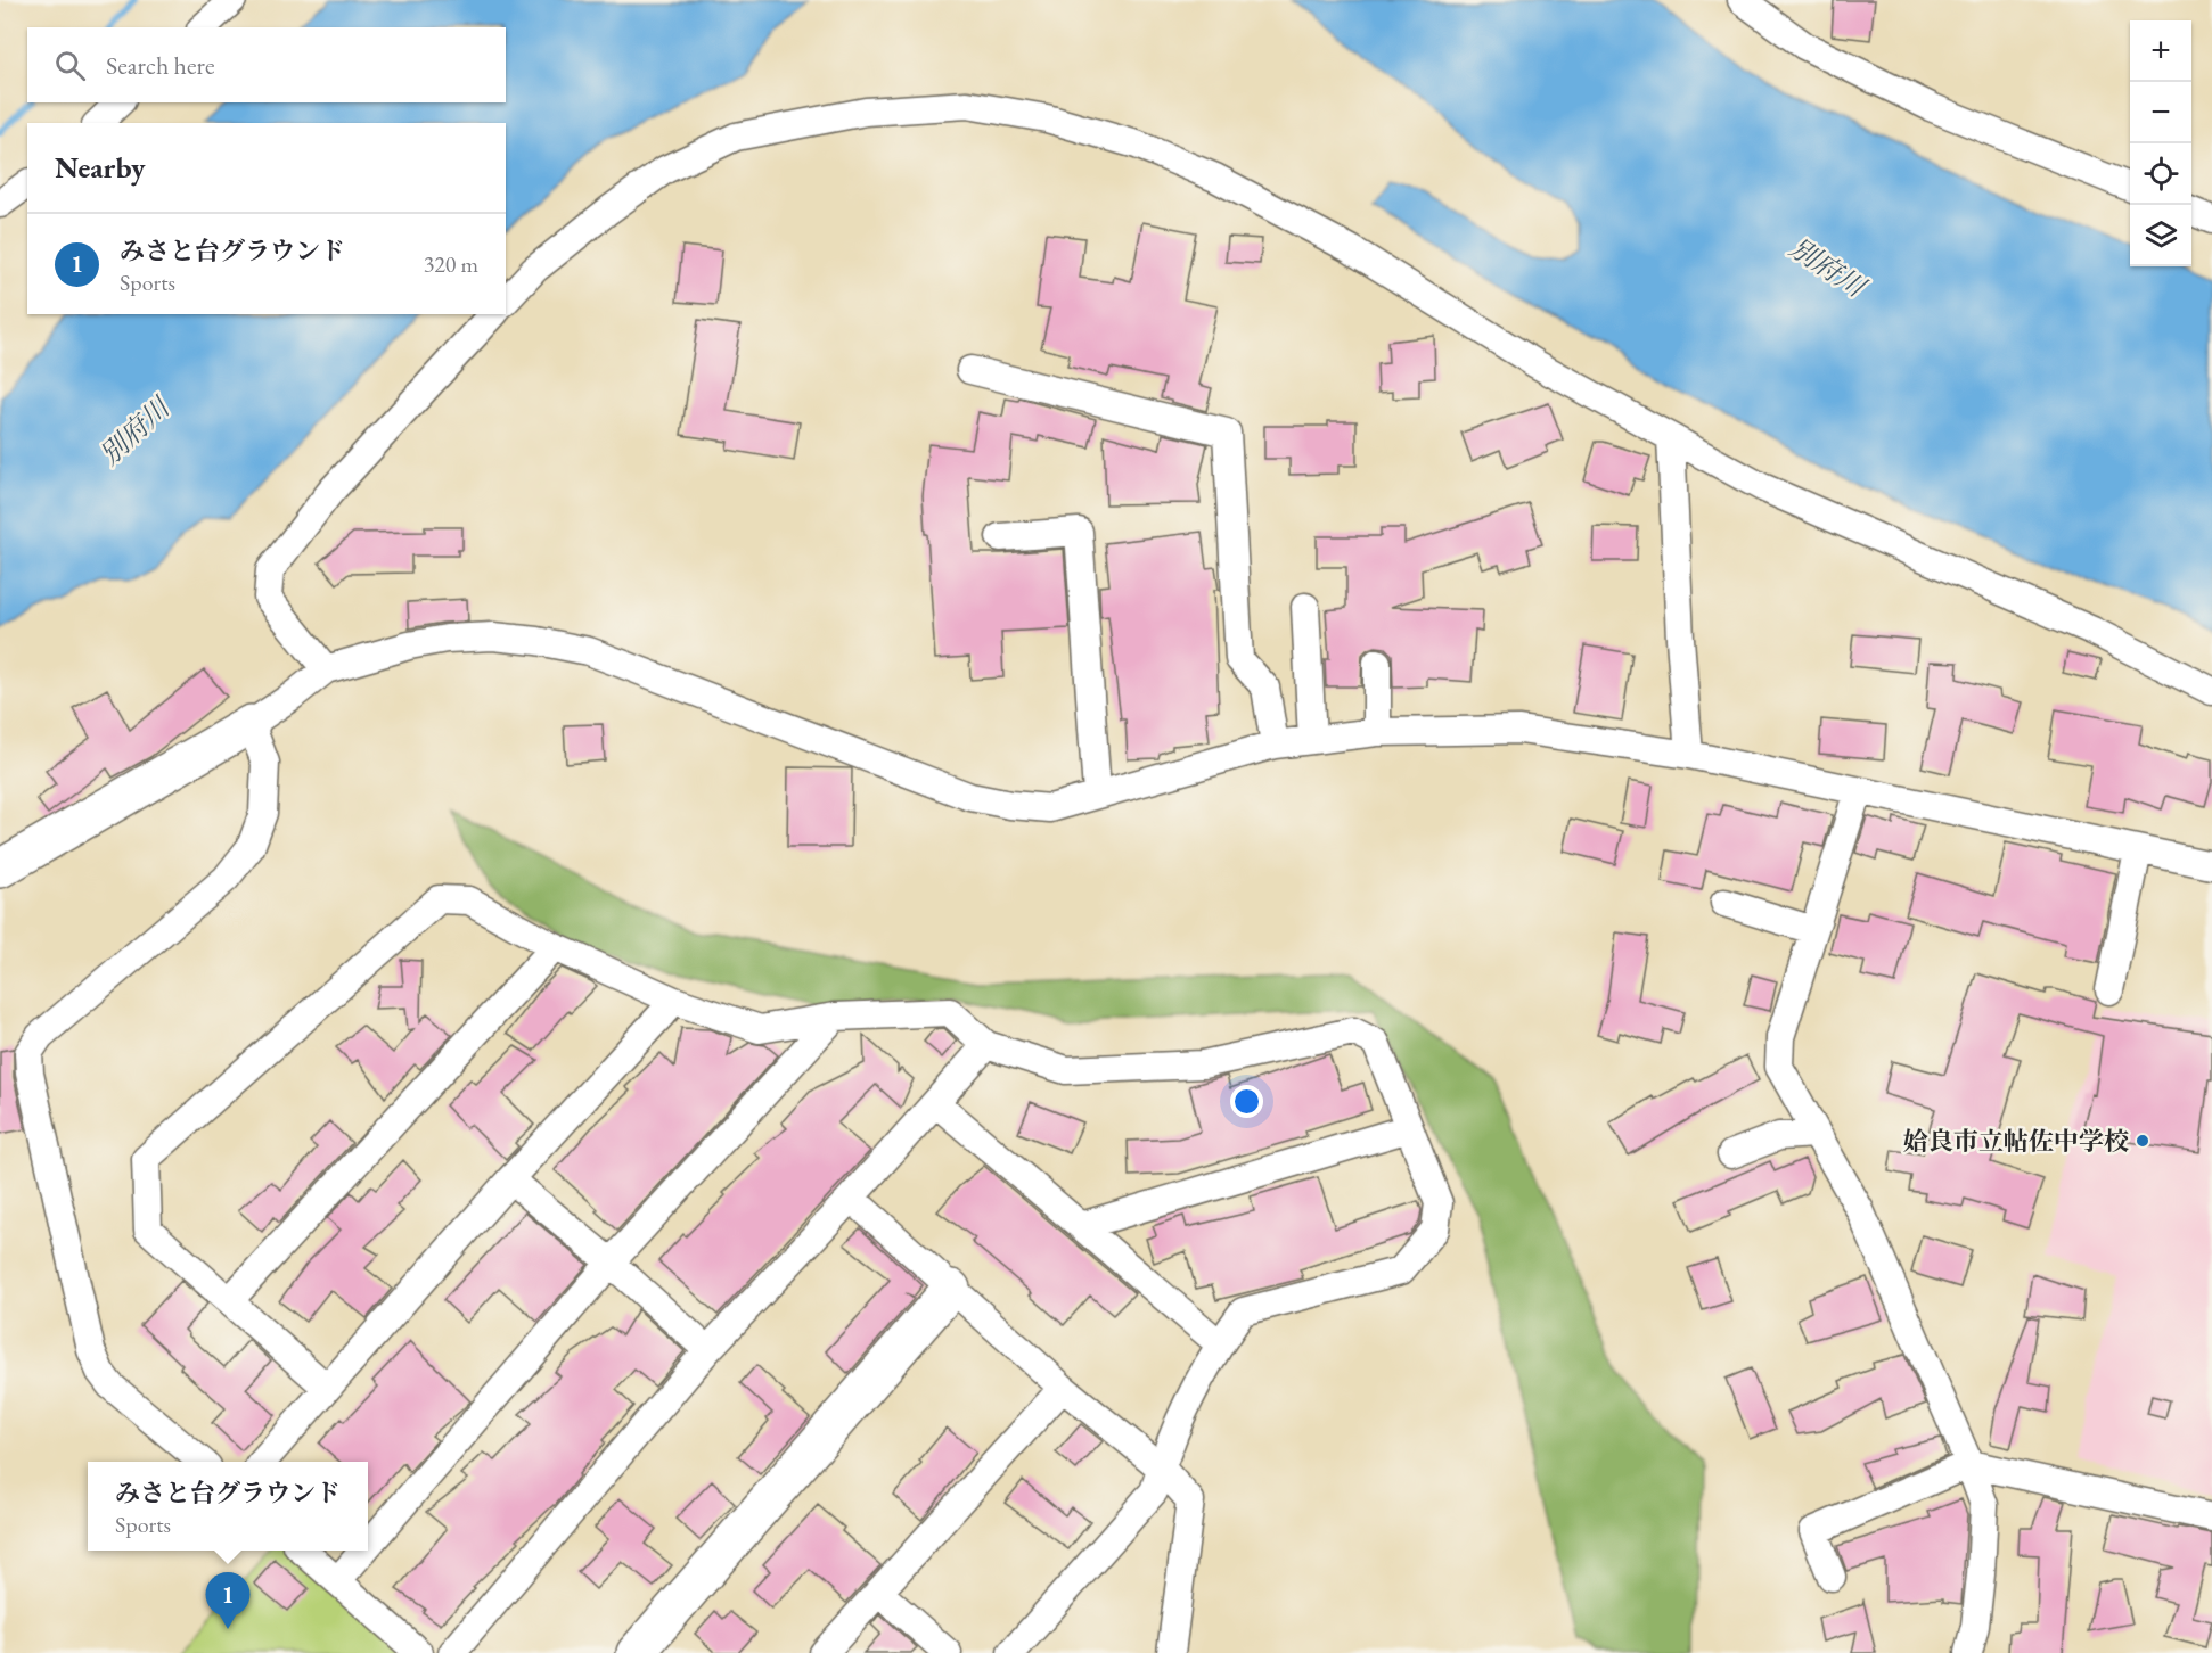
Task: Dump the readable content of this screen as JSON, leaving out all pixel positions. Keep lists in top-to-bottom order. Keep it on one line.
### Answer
{"water":["別府川"],"places":["姶良市立帖佐中学校"],"page":{"map_buttons":["+","−"],"search":"Search here","heading":"Nearby","list":[{"mark":"1","name":"みさと台グラウンド","note":"Sports","value":"320 m"}],"popup":["みさと台グラウンド","Sports"],"pins":"1"}}
